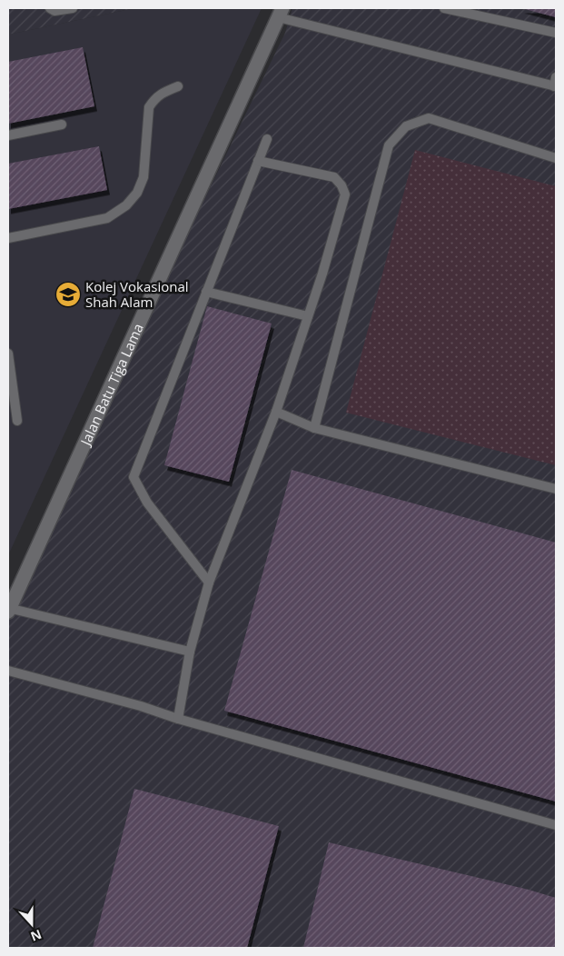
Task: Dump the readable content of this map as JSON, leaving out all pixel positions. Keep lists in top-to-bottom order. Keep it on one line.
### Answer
{"streets":{"main road":["Jalan Batu Tiga Lama"]},"places":{"school or university":["Kolej Vokasional Shah Alam"]},"north":"bottom"}
